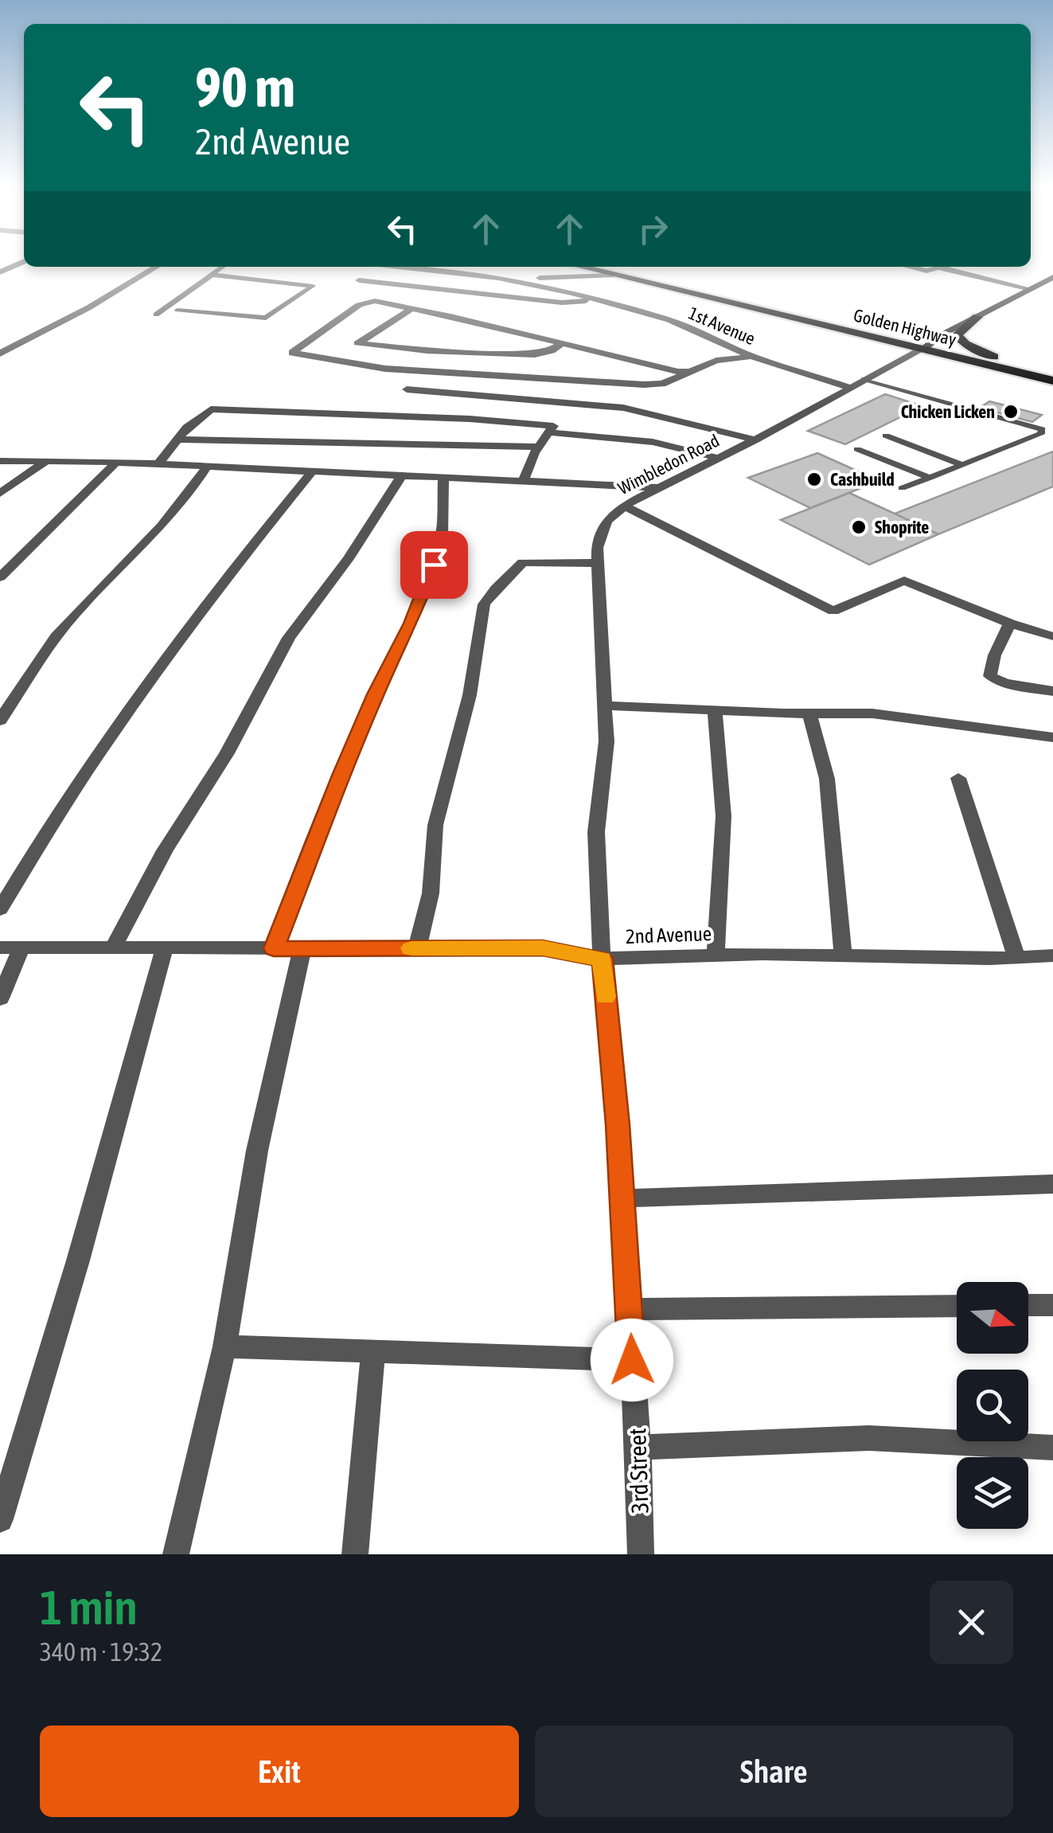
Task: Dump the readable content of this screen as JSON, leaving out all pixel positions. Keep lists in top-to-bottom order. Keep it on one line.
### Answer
{"streets":{"main road":["Golden Highway"],"street":["1st Avenue","Wimbledon Road","2nd Avenue","3rd Street"]},"crossings":[["1st Avenue","Wimbledon Road"],["Golden Highway","Wimbledon Road"],["Wimbledon Road","2nd Avenue"],["Wimbledon Road","3rd Street"],["2nd Avenue","3rd Street"]],"places":["Chicken Licken","Cashbuild","Shoprite"],"north":"right","page":{"turn":["90 m","2nd Avenue"],"heading":["1 min","340 m · 19:32"],"buttons":["Exit","Share"]}}
